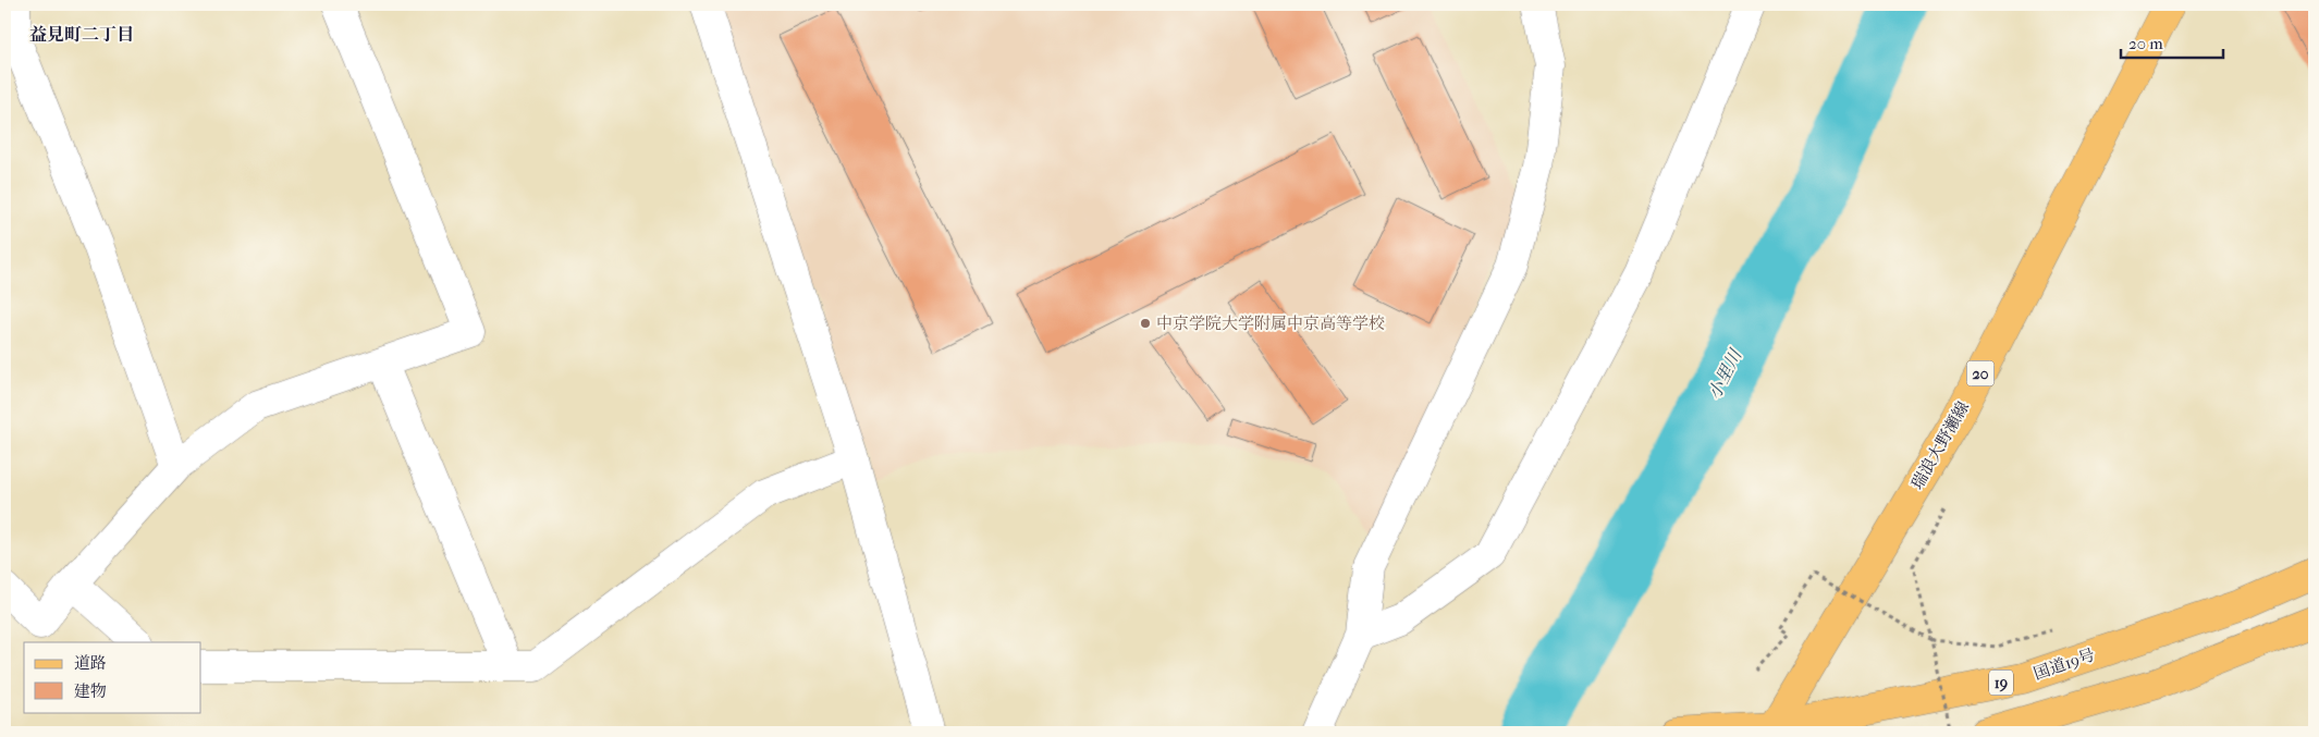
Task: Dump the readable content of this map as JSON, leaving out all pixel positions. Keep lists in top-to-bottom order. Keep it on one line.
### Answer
{"streets":{"main road":["20","瑞浪大野瀬線","国道19号","19"]},"crossings":[["瑞浪大野瀬線","国道19号"]],"districts":["益見町二丁目"],"water":["小里川"],"places":["中京学院大学附属中京高等学校"],"legend":["道路","建物"],"scale_bar":"20 m"}
